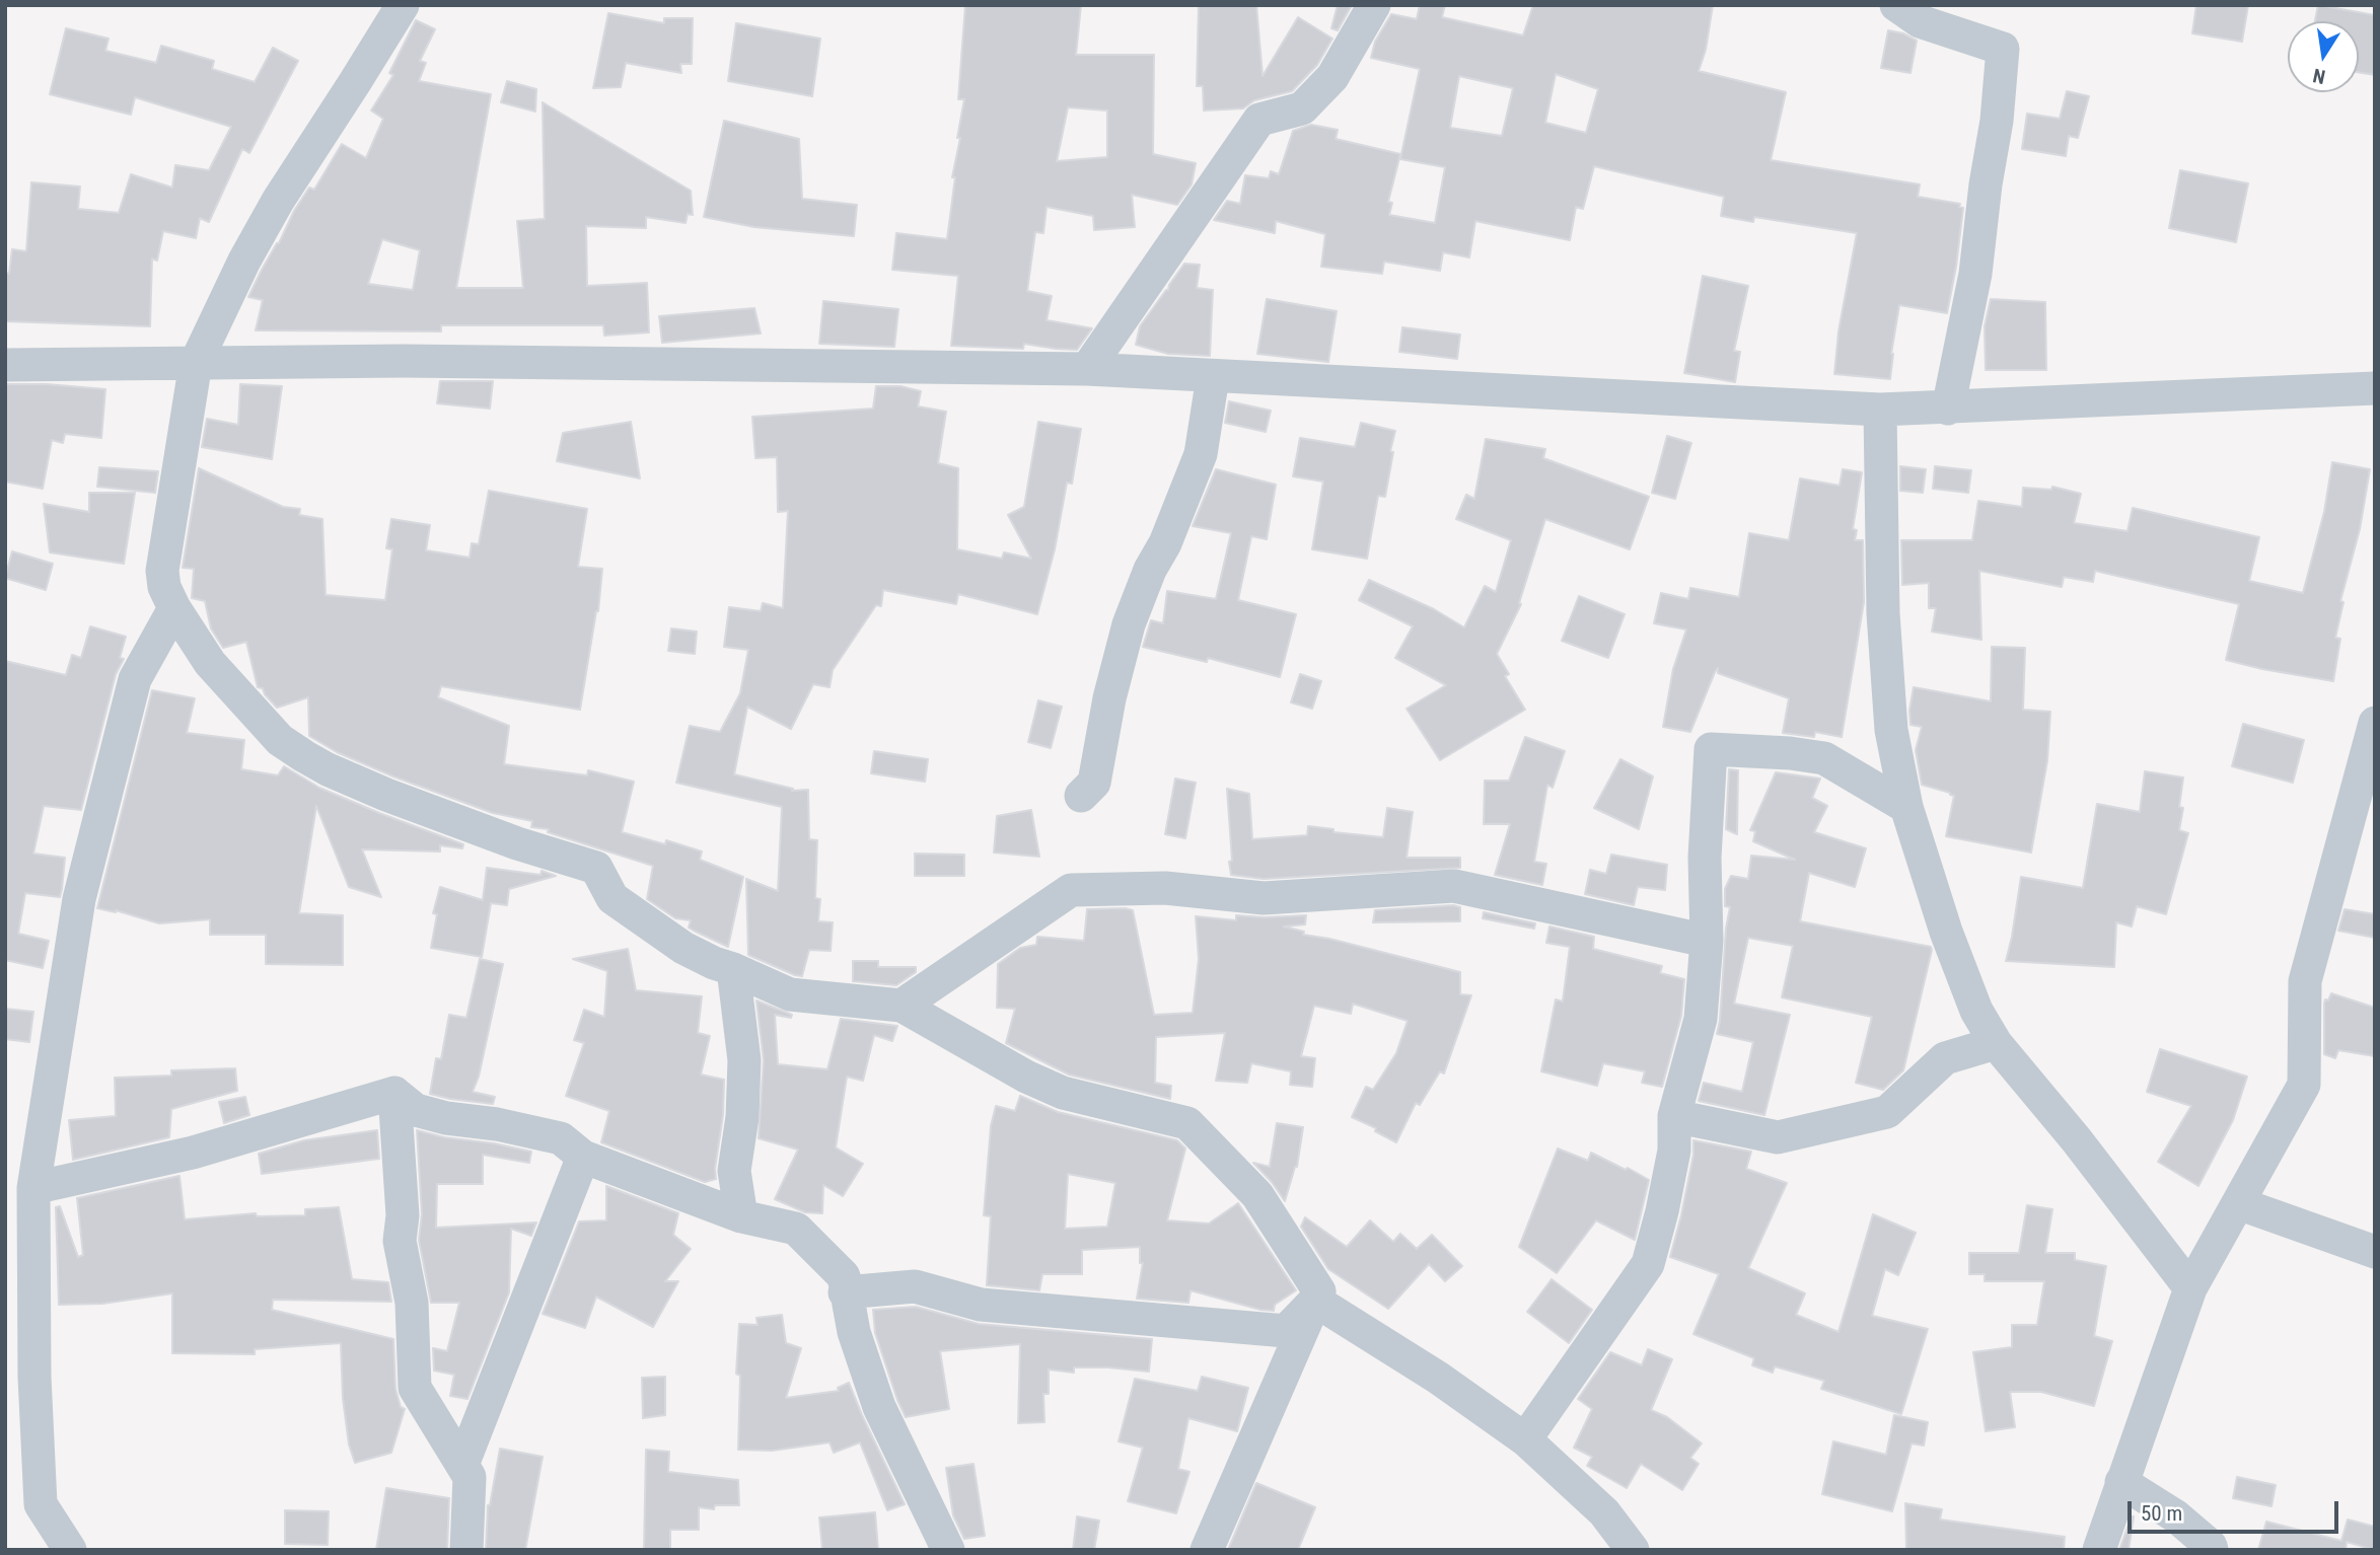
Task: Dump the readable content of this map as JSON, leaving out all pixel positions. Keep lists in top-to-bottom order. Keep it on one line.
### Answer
{"scale_bar":"50 m","north":"bottom"}
